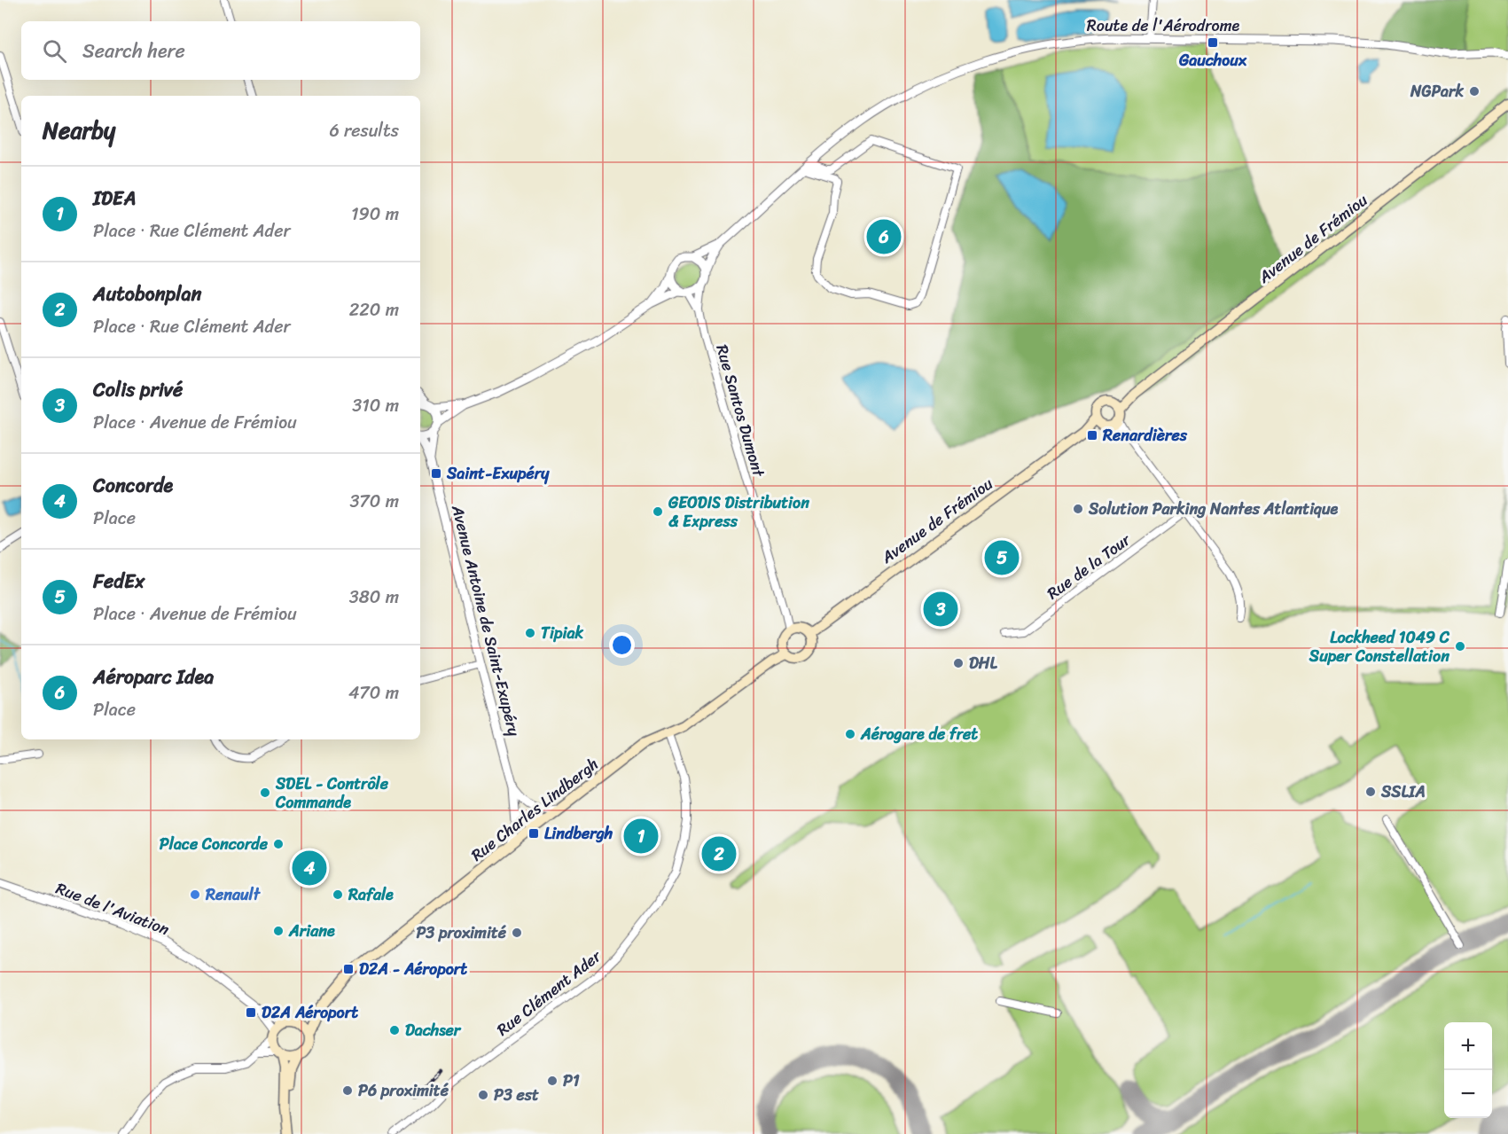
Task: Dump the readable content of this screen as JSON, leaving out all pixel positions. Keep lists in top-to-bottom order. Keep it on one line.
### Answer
{"streets":{"main road":["Avenue de Frémiou","Rue Charles Lindbergh"],"street":["Route de l'Aérodrome","Rue Santos Dumont","Rue de la Tour","Avenue Antoine de Saint-Exupéry","Rue de l'Aviation","Rue Clément Ader"]},"crossings":[["Route de l'Aérodrome","Rue Santos Dumont"],["Avenue de Frémiou","Rue Santos Dumont"],["Avenue de Frémiou","Rue Charles Lindbergh"],["Rue Santos Dumont","Rue Charles Lindbergh"],["Avenue Antoine de Saint-Exupéry","Rue Charles Lindbergh"],["Rue Charles Lindbergh","Rue de l'Aviation"],["Rue Charles Lindbergh","Rue Clément Ader"]],"places":{"transit":["Gauchoux","Renardières","Saint-Exupéry","Lindbergh","D2A - Aéroport","D2A Aéroport"],"other":["NGPark","Solution Parking Nantes Atlantique","GEODIS Distribution & Express","Tipiak","Lockheed 1049 C Super Constellation","DHL","Aérogare de fret","SSLIA","SDEL - Contrôle Commande","Place Concorde","Renault","Rafale","Ariane","P3 proximité","Dachser","P1","P6 proximité","P3 est"]},"page":{"search":"Search here","heading":["Nearby","6 results"],"list":[{"mark":"1","name":"IDEA","note":"Place · Rue Clément Ader","value":"190 m"},{"mark":"2","name":"Autobonplan","note":"Place · Rue Clément Ader","value":"220 m"},{"mark":"3","name":"Colis privé","note":"Place · Avenue de Frémiou","value":"310 m"},{"mark":"4","name":"Concorde","note":"Place","value":"370 m"},{"mark":"5","name":"FedEx","note":"Place · Avenue de Frémiou","value":"380 m"},{"mark":"6","name":"Aéroparc Idea","note":"Place","value":"470 m"}],"pins":["6","5","3","1","2","4"],"map_buttons":["+","−"]}}
